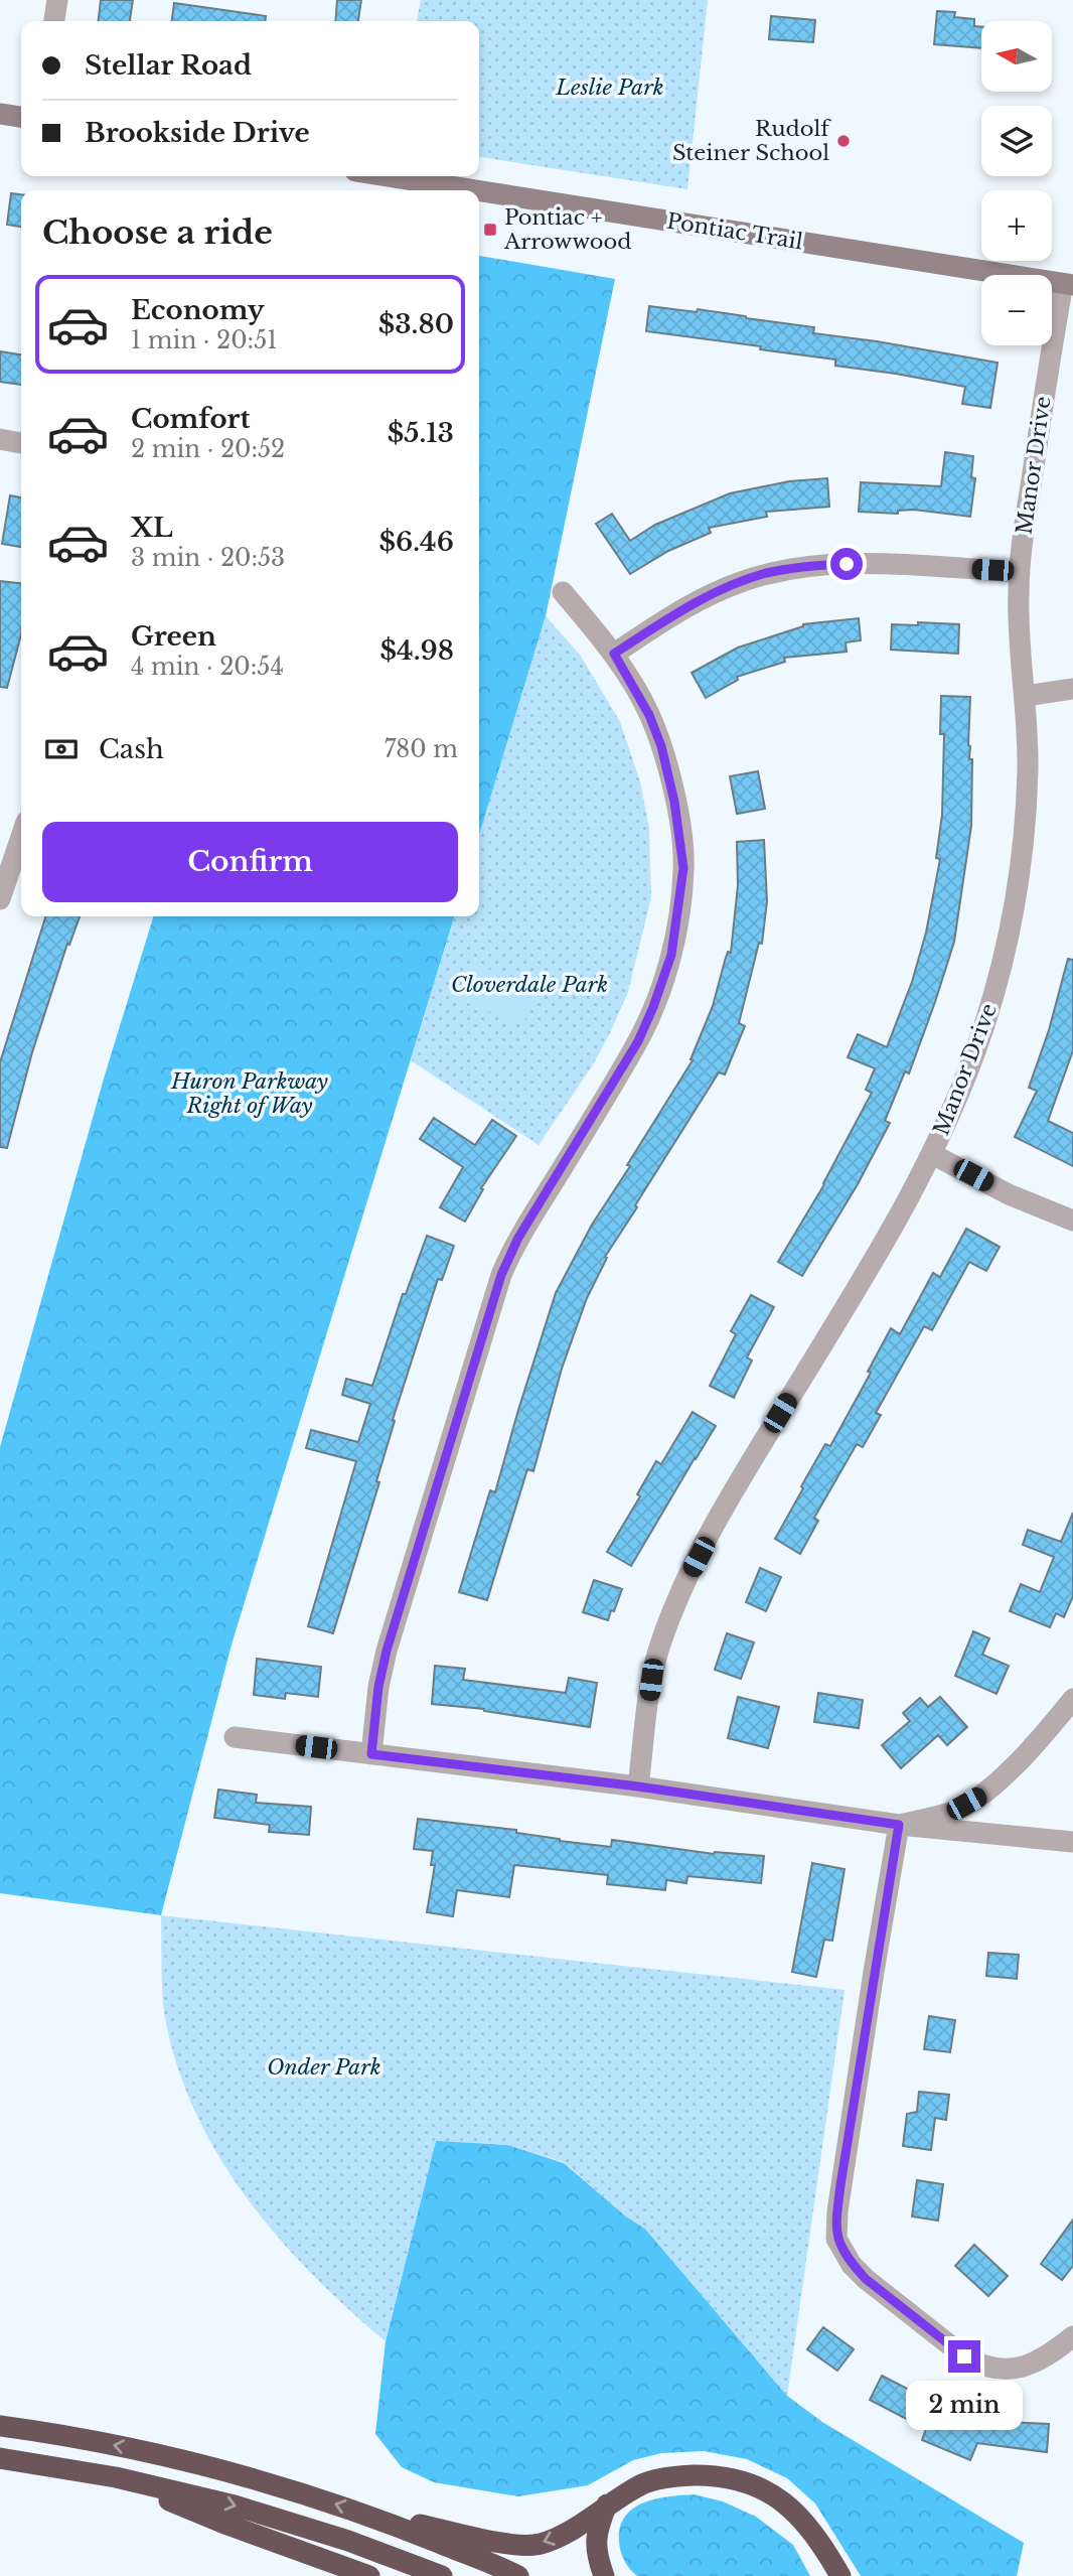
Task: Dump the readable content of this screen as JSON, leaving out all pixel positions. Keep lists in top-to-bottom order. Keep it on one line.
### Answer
{"streets":{"main road":["Pontiac Trail"],"street":["Manor Drive"]},"crossings":[["Pontiac Trail","Manor Drive"]],"parks":["Leslie Park","Cloverdale Park","Huron Parkway Right of Way","Onder Park"],"places":{"other":["Rudolf Steiner School"],"transit":["Pontiac + Arrowwood"]},"north":"left","page":{"map_buttons":["+","−"],"banner":["Stellar Road","Brookside Drive"],"heading":"Choose a ride","list":[{"name":"Economy","note":"1 min · 20:51","value":"$3.80"},{"name":"Comfort","note":"2 min · 20:52","value":"$5.13"},{"name":"XL","note":"3 min · 20:53","value":"$6.46"},{"name":"Green","note":"4 min · 20:54","value":"$4.98"}],"pay":["Cash","780 m"],"buttons":"Confirm","bubble":"2 min"}}
